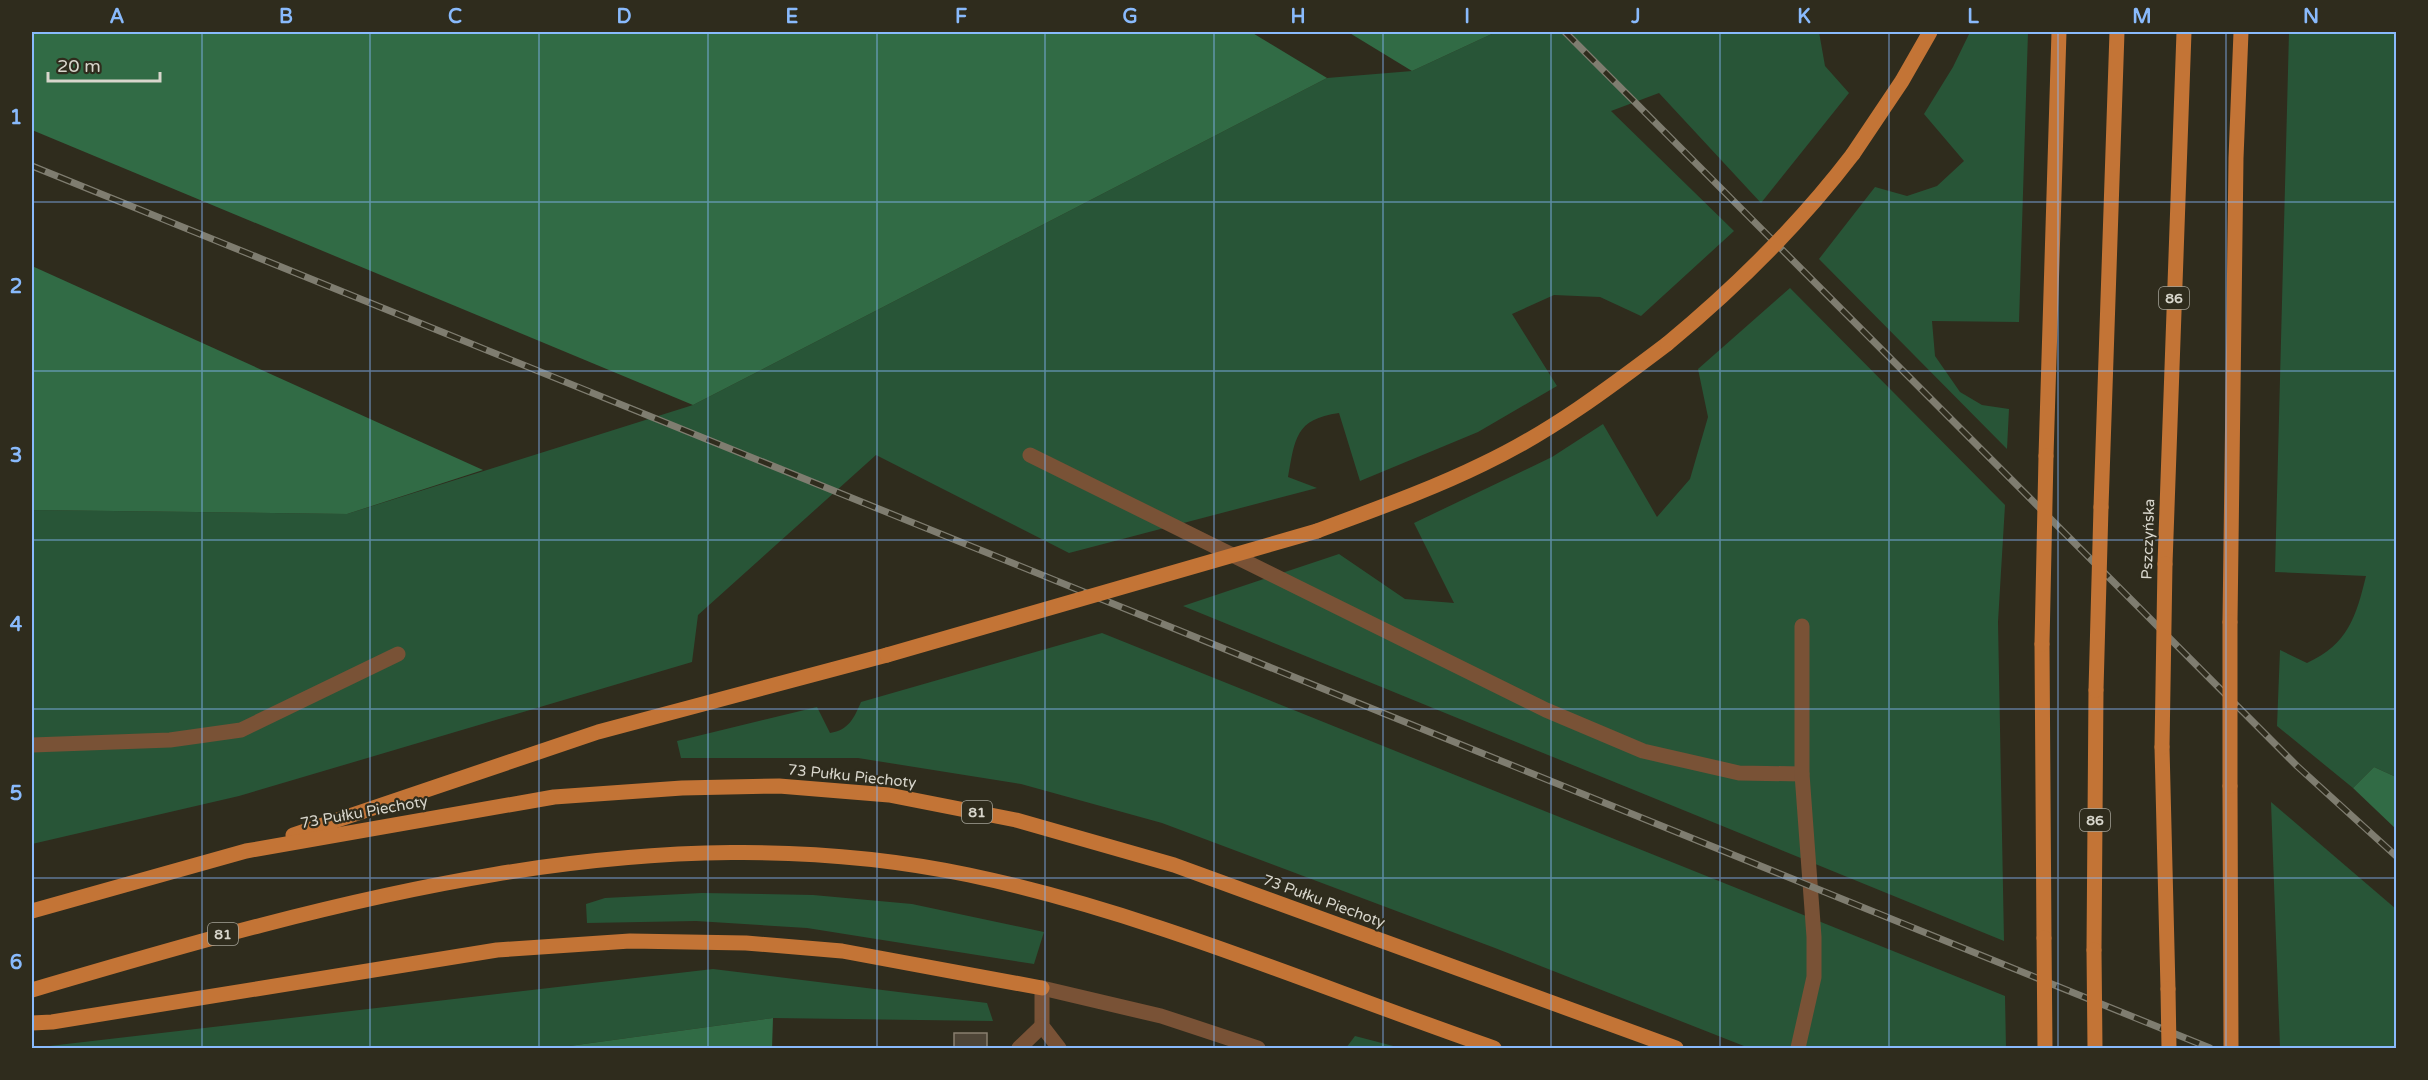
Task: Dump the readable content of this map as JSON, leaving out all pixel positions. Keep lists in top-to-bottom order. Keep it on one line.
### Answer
{"streets":{"main road":["86","Pszczyńska","73 Pułku Piechoty","81"]},"scale_bar":"20 m","grid":{"columns":["A","B","C","D","E","F","G","H","I","J","K","L","M","N"],"rows":["1","2","3","4","5","6"]}}
